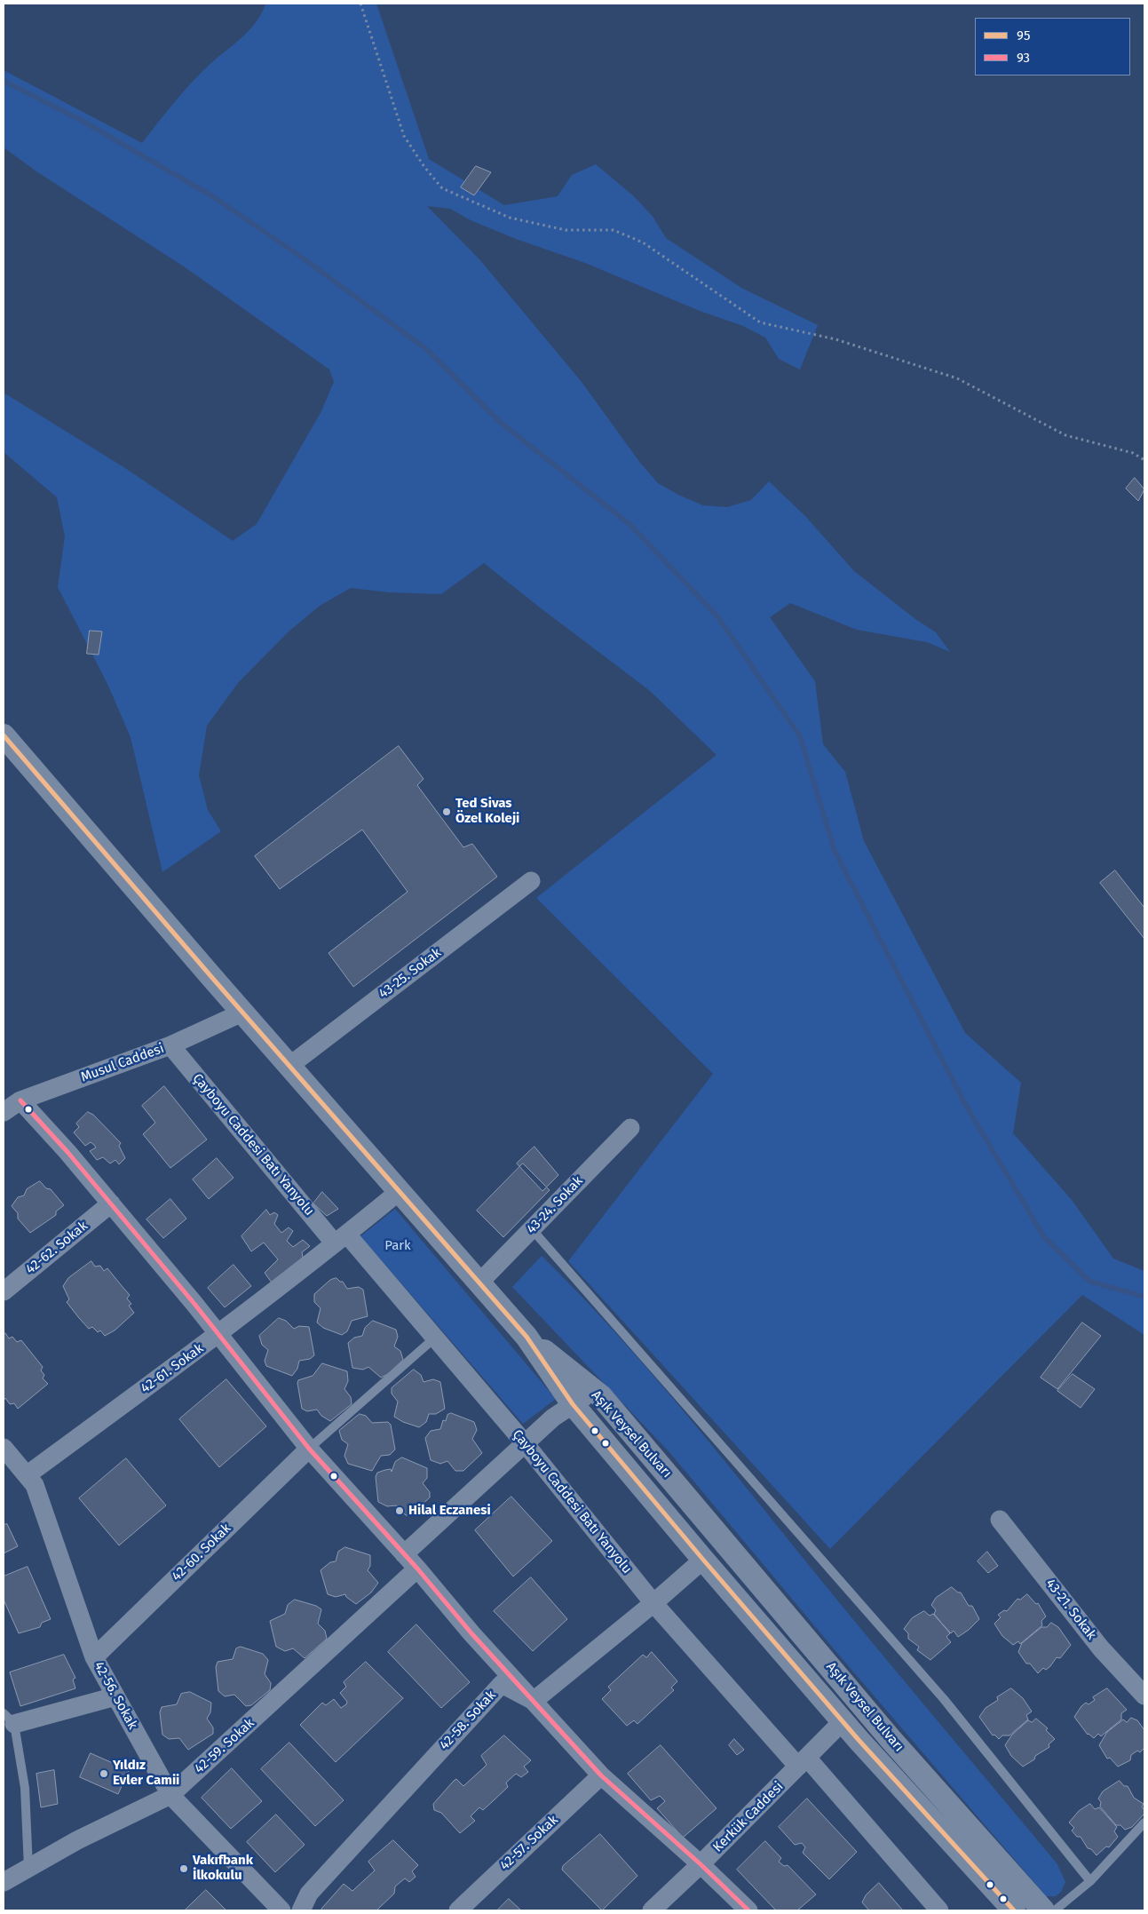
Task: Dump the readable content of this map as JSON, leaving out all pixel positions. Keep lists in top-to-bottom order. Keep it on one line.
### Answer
{"streets":{"street":["43-25. Sokak","Musul Caddesi","Çayboyu Caddesi Batı Yanyolu","43-24. Sokak","42-62. Sokak","42-61. Sokak","Aşık Veysel Bulvarı","42-60. Sokak","43-21. Sokak","42-56. Sokak","42-58. Sokak","42-59. Sokak","Kerkük Caddesi","42-57. Sokak"]},"crossings":[["Musul Caddesi","Çayboyu Caddesi Batı Yanyolu"],["Çayboyu Caddesi Batı Yanyolu","42-61. Sokak"],["Çayboyu Caddesi Batı Yanyolu","Kerkük Caddesi"],["42-61. Sokak","42-56. Sokak"],["Aşık Veysel Bulvarı","Kerkük Caddesi"],["42-60. Sokak","42-56. Sokak"],["42-56. Sokak","42-59. Sokak"]],"parks":["Park"],"places":["Ted Sivas Özel Koleji","Hilal Eczanesi","Yıldız Evler Camii","Vakıfbank İlkokulu"],"lines":["transit line 95","transit line 93"],"legend":["95","93"]}
